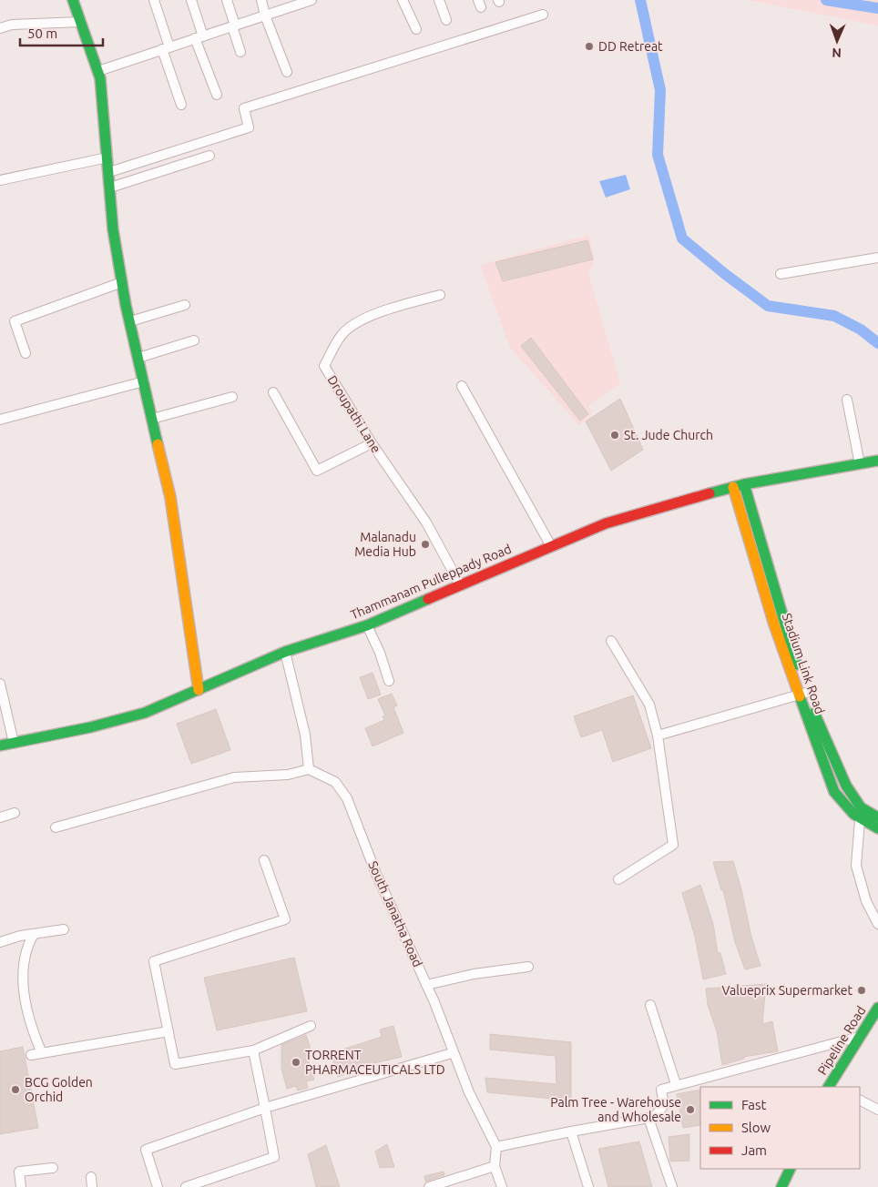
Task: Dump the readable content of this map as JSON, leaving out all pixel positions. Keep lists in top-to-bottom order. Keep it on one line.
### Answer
{"streets":{"street":["Droupathi Lane","Thammanam Pulleppady Road","Stadium Link Road","South Janatha Road","Pipeline Road"]},"crossings":[["Droupathi Lane","Thammanam Pulleppady Road"],["Thammanam Pulleppady Road","Stadium Link Road"]],"places":["DD Retreat","St. Jude Church","Malanadu Media Hub","Valueprix Supermarket","TORRENT PHARMACEUTICALS LTD","BCG Golden Orchid","Palm Tree - Warehouse and Wholesale"],"legend":["Fast","Slow","Jam"],"scale_bar":"50 m","north":"bottom"}
